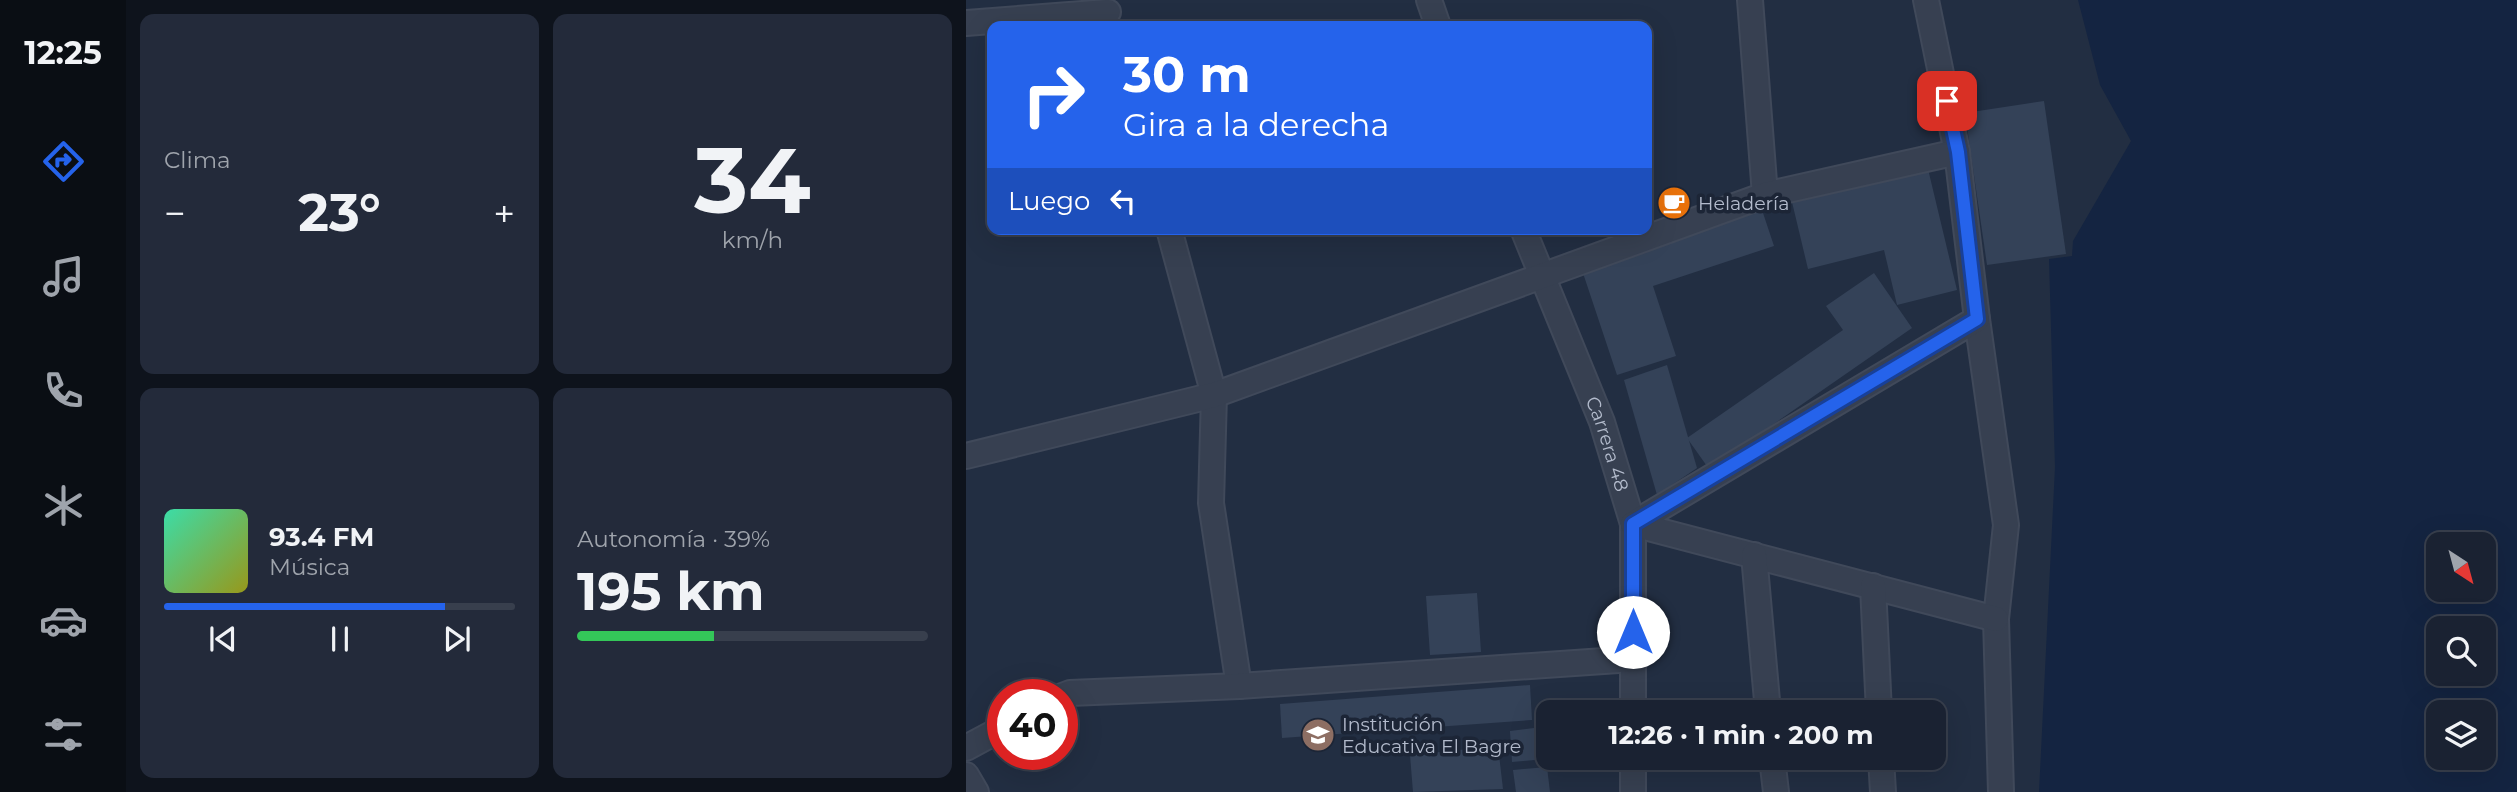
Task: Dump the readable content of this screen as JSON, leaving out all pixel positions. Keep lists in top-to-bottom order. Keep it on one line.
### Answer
{"streets":{"street":["Carrera 48"]},"places":{"cafe":["Heladería"],"school or university":["Institución Educativa El Bagre"]},"north":"bottom right","page":{"tabs":"12:25","tile":["Clima",["34","km/h"],["Autonomía · 39%","195 km"]],"turn":["30 m","Gira a la derecha"],"then":"Luego","heat":["−","23°","+"],"song":["93.4 FM","Música"],"limit":"40","trip":"12:26 · 1 min · 200 m"}}
